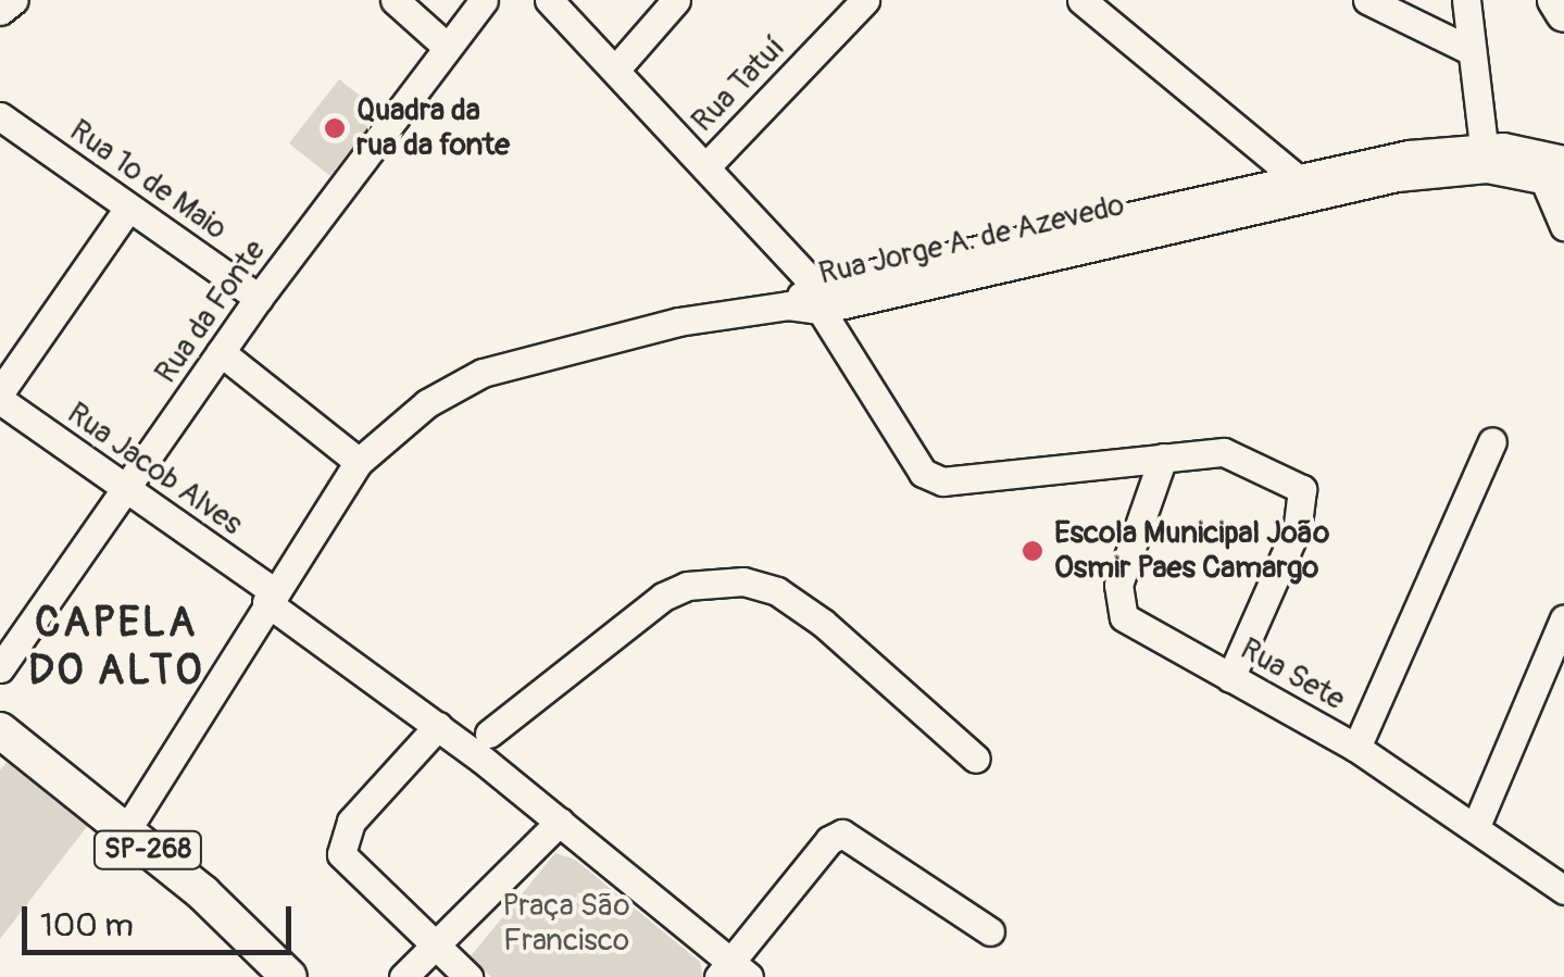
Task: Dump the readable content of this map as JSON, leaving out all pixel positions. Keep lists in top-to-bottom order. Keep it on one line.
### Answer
{"streets":{"main road":["SP-268"],"street":["Rua Tatuí","Rua 1º de Maio","Rua Jorge A. de Azevedo","Rua da Fonte","Rua Jacob Alves","Rua Sete"]},"crossings":[["Rua 1º de Maio","Rua da Fonte"],["Rua Jorge A. de Azevedo","Rua Jacob Alves"],["Rua Jorge A. de Azevedo","SP-268"],["Rua da Fonte","Rua Jacob Alves"]],"districts":["CAPELA DO ALTO"],"parks":["Praça São Francisco"],"places":["Quadra da rua da fonte","Escola Municipal João Osmir Paes Camargo"],"scale_bar":"100 m"}
